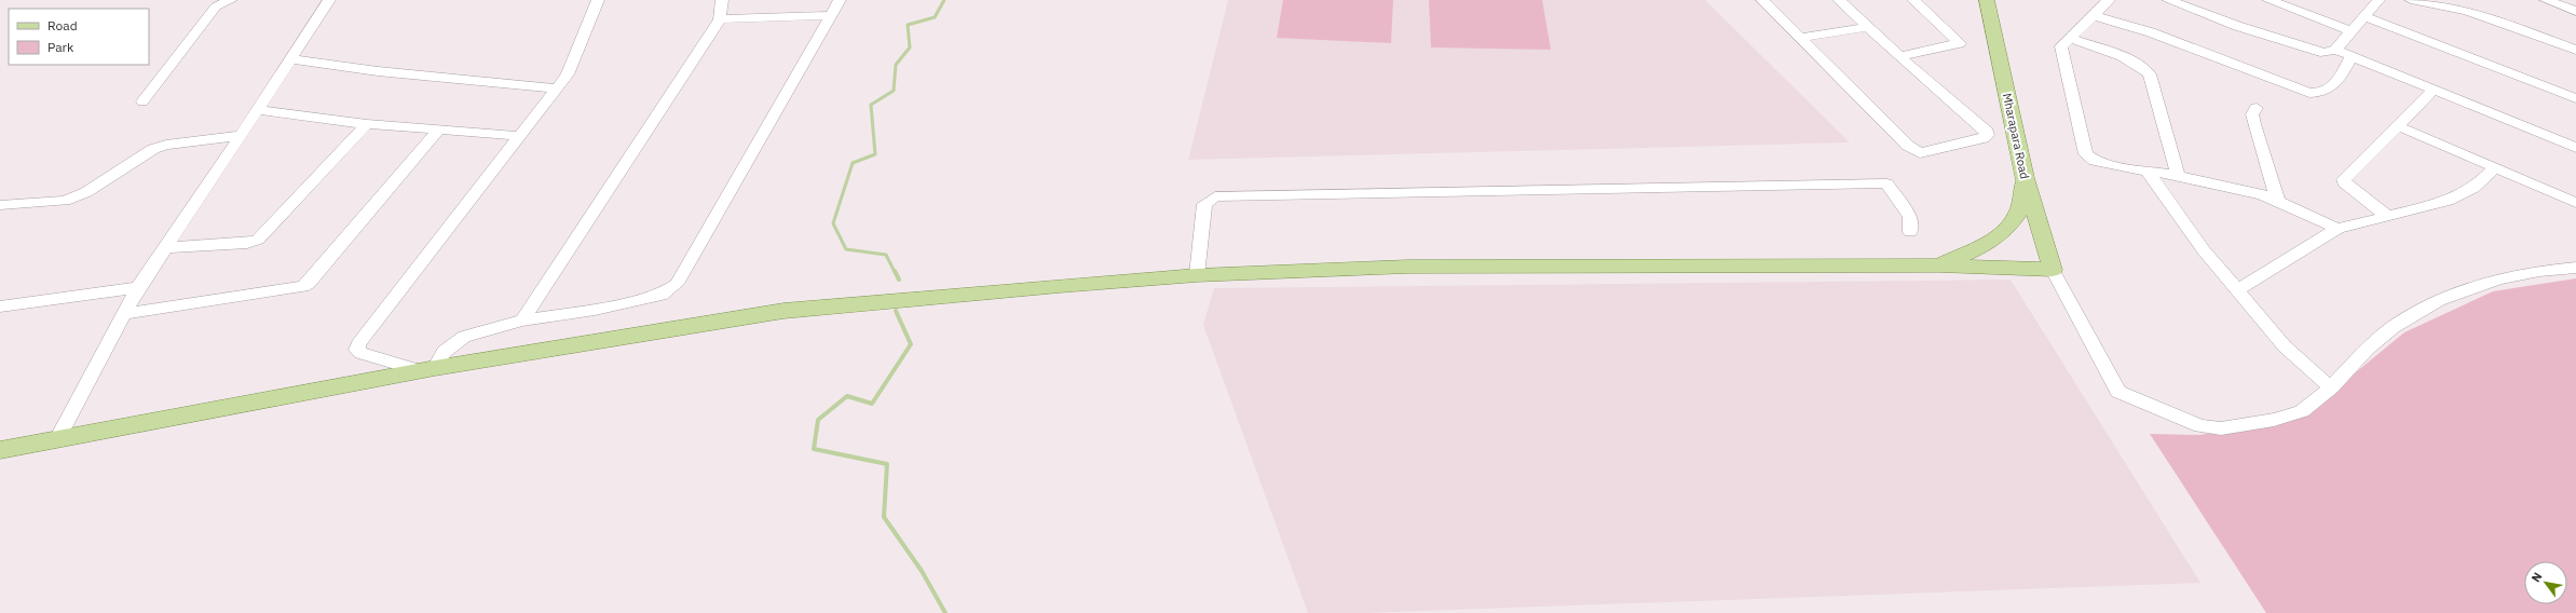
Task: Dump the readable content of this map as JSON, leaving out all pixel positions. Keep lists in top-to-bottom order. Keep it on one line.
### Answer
{"streets":{"main road":["Mharapara Road"]},"legend":["Road","Park"],"north":"top left"}
